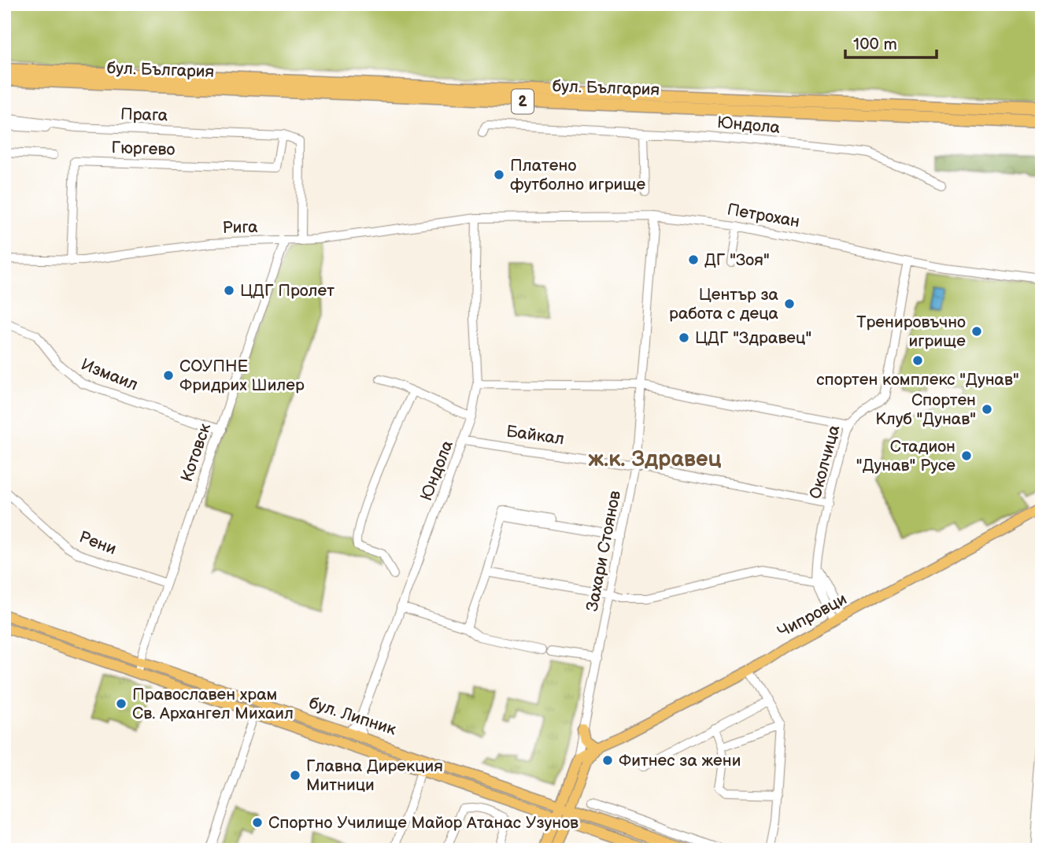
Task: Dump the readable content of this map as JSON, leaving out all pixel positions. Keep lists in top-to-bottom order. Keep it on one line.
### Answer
{"streets":{"highway":["бул. България","2"],"main road":["Чипровци","бул. Липник"],"street":["Прага","Юндола","Гюргево","Петрохан","Рига","Измаил","Байкал","Котовск","Околчица","Рени","Захари Стоянов"]},"crossings":[["Прага","Гюргево"],["Юндола","Петрохан"],["Юндола","Рига"],["Юндола","Байкал"],["Гюргево","Рига"],["Петрохан","Рига"],["Петрохан","Околчица"],["Петрохан","Захари Стоянов"],["Рига","Котовск"],["Измаил","Котовск"],["Байкал","Околчица"],["Байкал","Захари Стоянов"],["Котовск","Рени"],["Котовск","бул. Липник"],["Захари Стоянов","Чипровци"]],"districts":["ж.к. Здравец"],"places":["Платено футболно игрище","ДГ \"Зоя\"","ЦДГ Пролет","Център за работа с деца","Тренировъчно игрище","ЦДГ \"Здравец\"","спортен комплекс \"Дунав\"","СОУПНЕ Фридрих Шилер","Спортен Клуб \"Дунав\"","Стадион \"Дунав\" Русе","Православен храм Св. Архангел Михаил","Фитнес за жени","Главна Дирекция Митници","Спортно Училище Майор Атанас Узунов"],"scale_bar":"100 m"}
